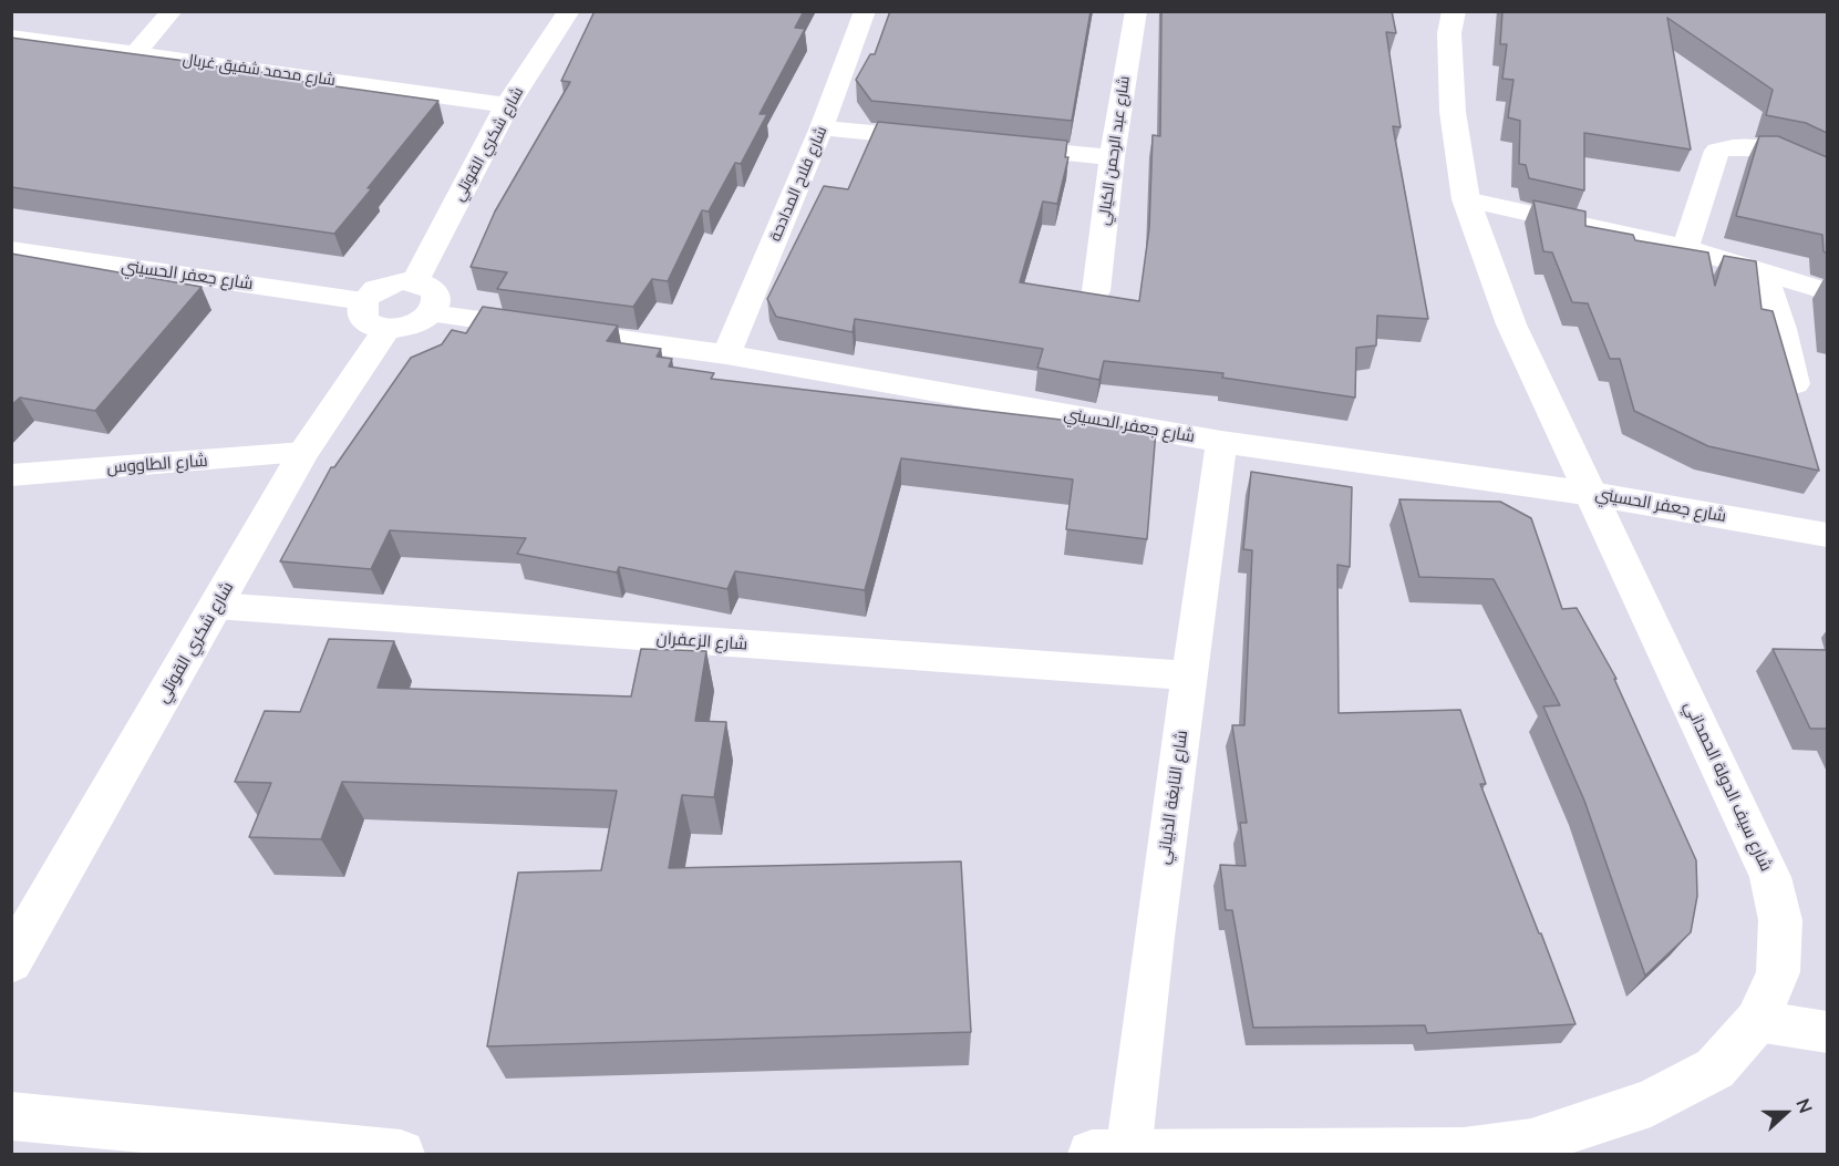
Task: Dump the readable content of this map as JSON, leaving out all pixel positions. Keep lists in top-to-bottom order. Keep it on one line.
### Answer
{"streets":{"street":["شارع محمد شفيق غربال","شارع شكري القوتلي","شارع عبد الرحمن الكيالي","شارع فلاح المدادحة","شارع جعفر الحسيني","شارع الطاووس","شارع الزعفران","شارع سيف الدولة الحمداني","شارع النابغة الذبياني"]},"crossings":[["شارع محمد شفيق غربال","شارع شكري القوتلي"],["شارع شكري القوتلي","شارع جعفر الحسيني"],["شارع شكري القوتلي","شارع الطاووس"],["شارع شكري القوتلي","شارع الزعفران"],["شارع فلاح المدادحة","شارع جعفر الحسيني"],["شارع جعفر الحسيني","شارع سيف الدولة الحمداني"],["شارع جعفر الحسيني","شارع النابغة الذبياني"],["شارع الزعفران","شارع النابغة الذبياني"],["شارع سيف الدولة الحمداني","شارع النابغة الذبياني"]],"north":"right"}
